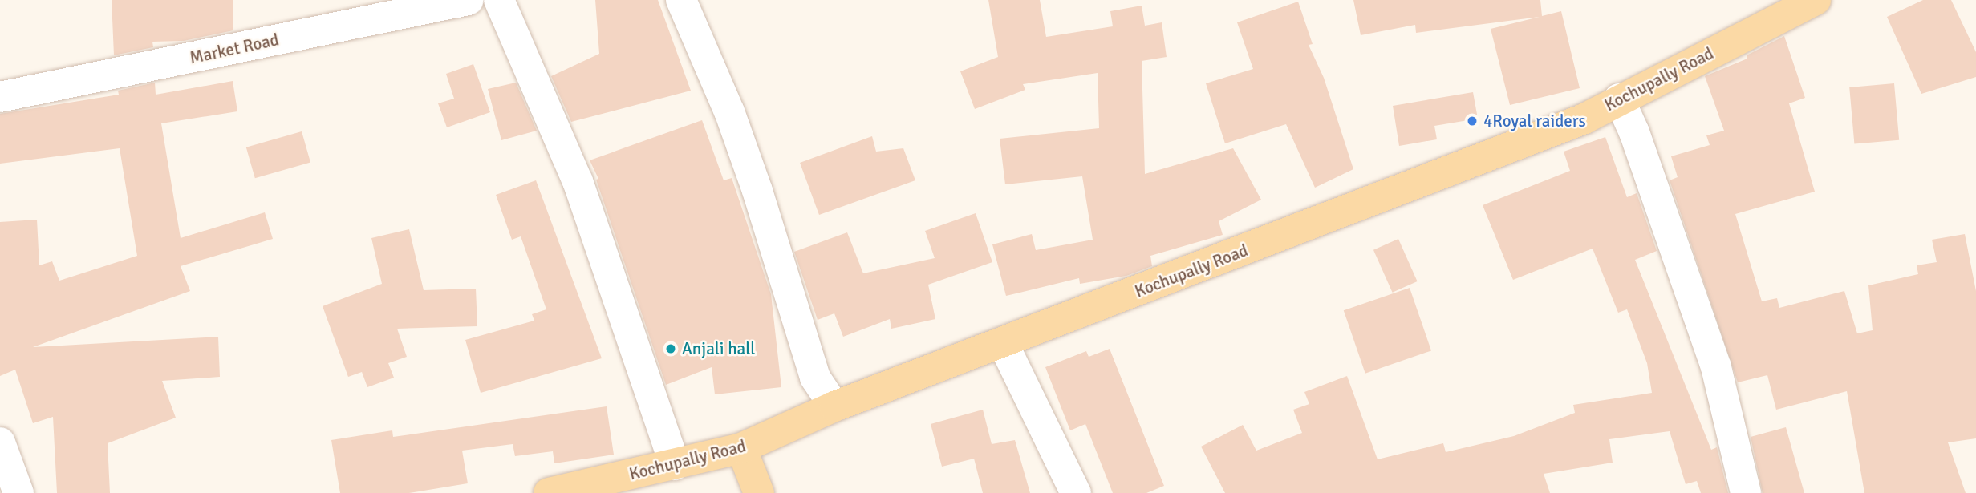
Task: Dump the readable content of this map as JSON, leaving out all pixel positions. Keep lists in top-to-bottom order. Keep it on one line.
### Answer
{"streets":{"main road":["Kochupally Road"],"street":["Market Road"]},"places":["4Royal raiders","Anjali hall"]}
